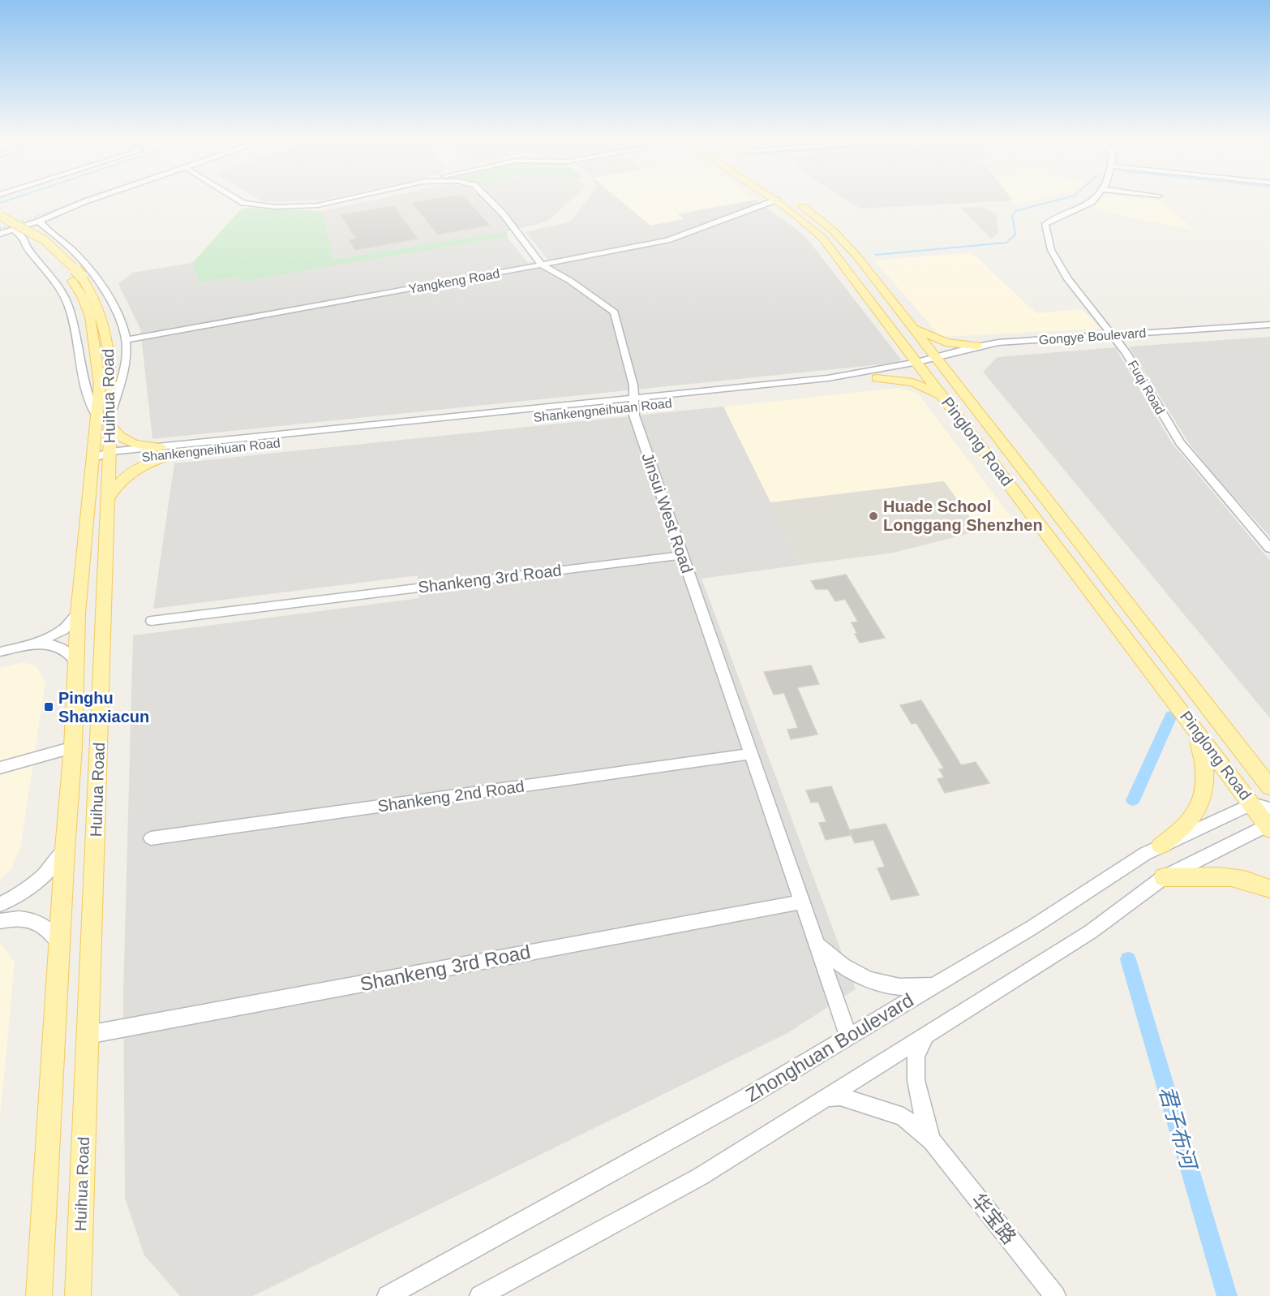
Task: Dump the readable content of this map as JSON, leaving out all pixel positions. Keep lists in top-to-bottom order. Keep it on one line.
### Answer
{"streets":{"main road":["Huihua Road","Pinglong Road"],"street":["Yangkeng Road","Gongye Boulevard","Fuqi Road","Shankengneihuan Road","Jinsui West Road","Shankeng 3rd Road","Shankeng 2nd Road","Zhonghuan Boulevard","华宝路"]},"crossings":[["Yangkeng Road","Jinsui West Road"],["Gongye Boulevard","Fuqi Road"],["Gongye Boulevard","Shankengneihuan Road"],["Gongye Boulevard","Pinglong Road"],["Huihua Road","Shankengneihuan Road"],["Huihua Road","Shankeng 3rd Road"],["Shankengneihuan Road","Pinglong Road"],["Shankengneihuan Road","Jinsui West Road"],["Pinglong Road","Zhonghuan Boulevard"],["Jinsui West Road","Shankeng 3rd Road"],["Jinsui West Road","Shankeng 2nd Road"],["Jinsui West Road","Zhonghuan Boulevard"]],"water":["君子布河"],"places":{"other":["Huade School Longgang Shenzhen"],"transit":["Pinghu Shanxiacun"]}}
